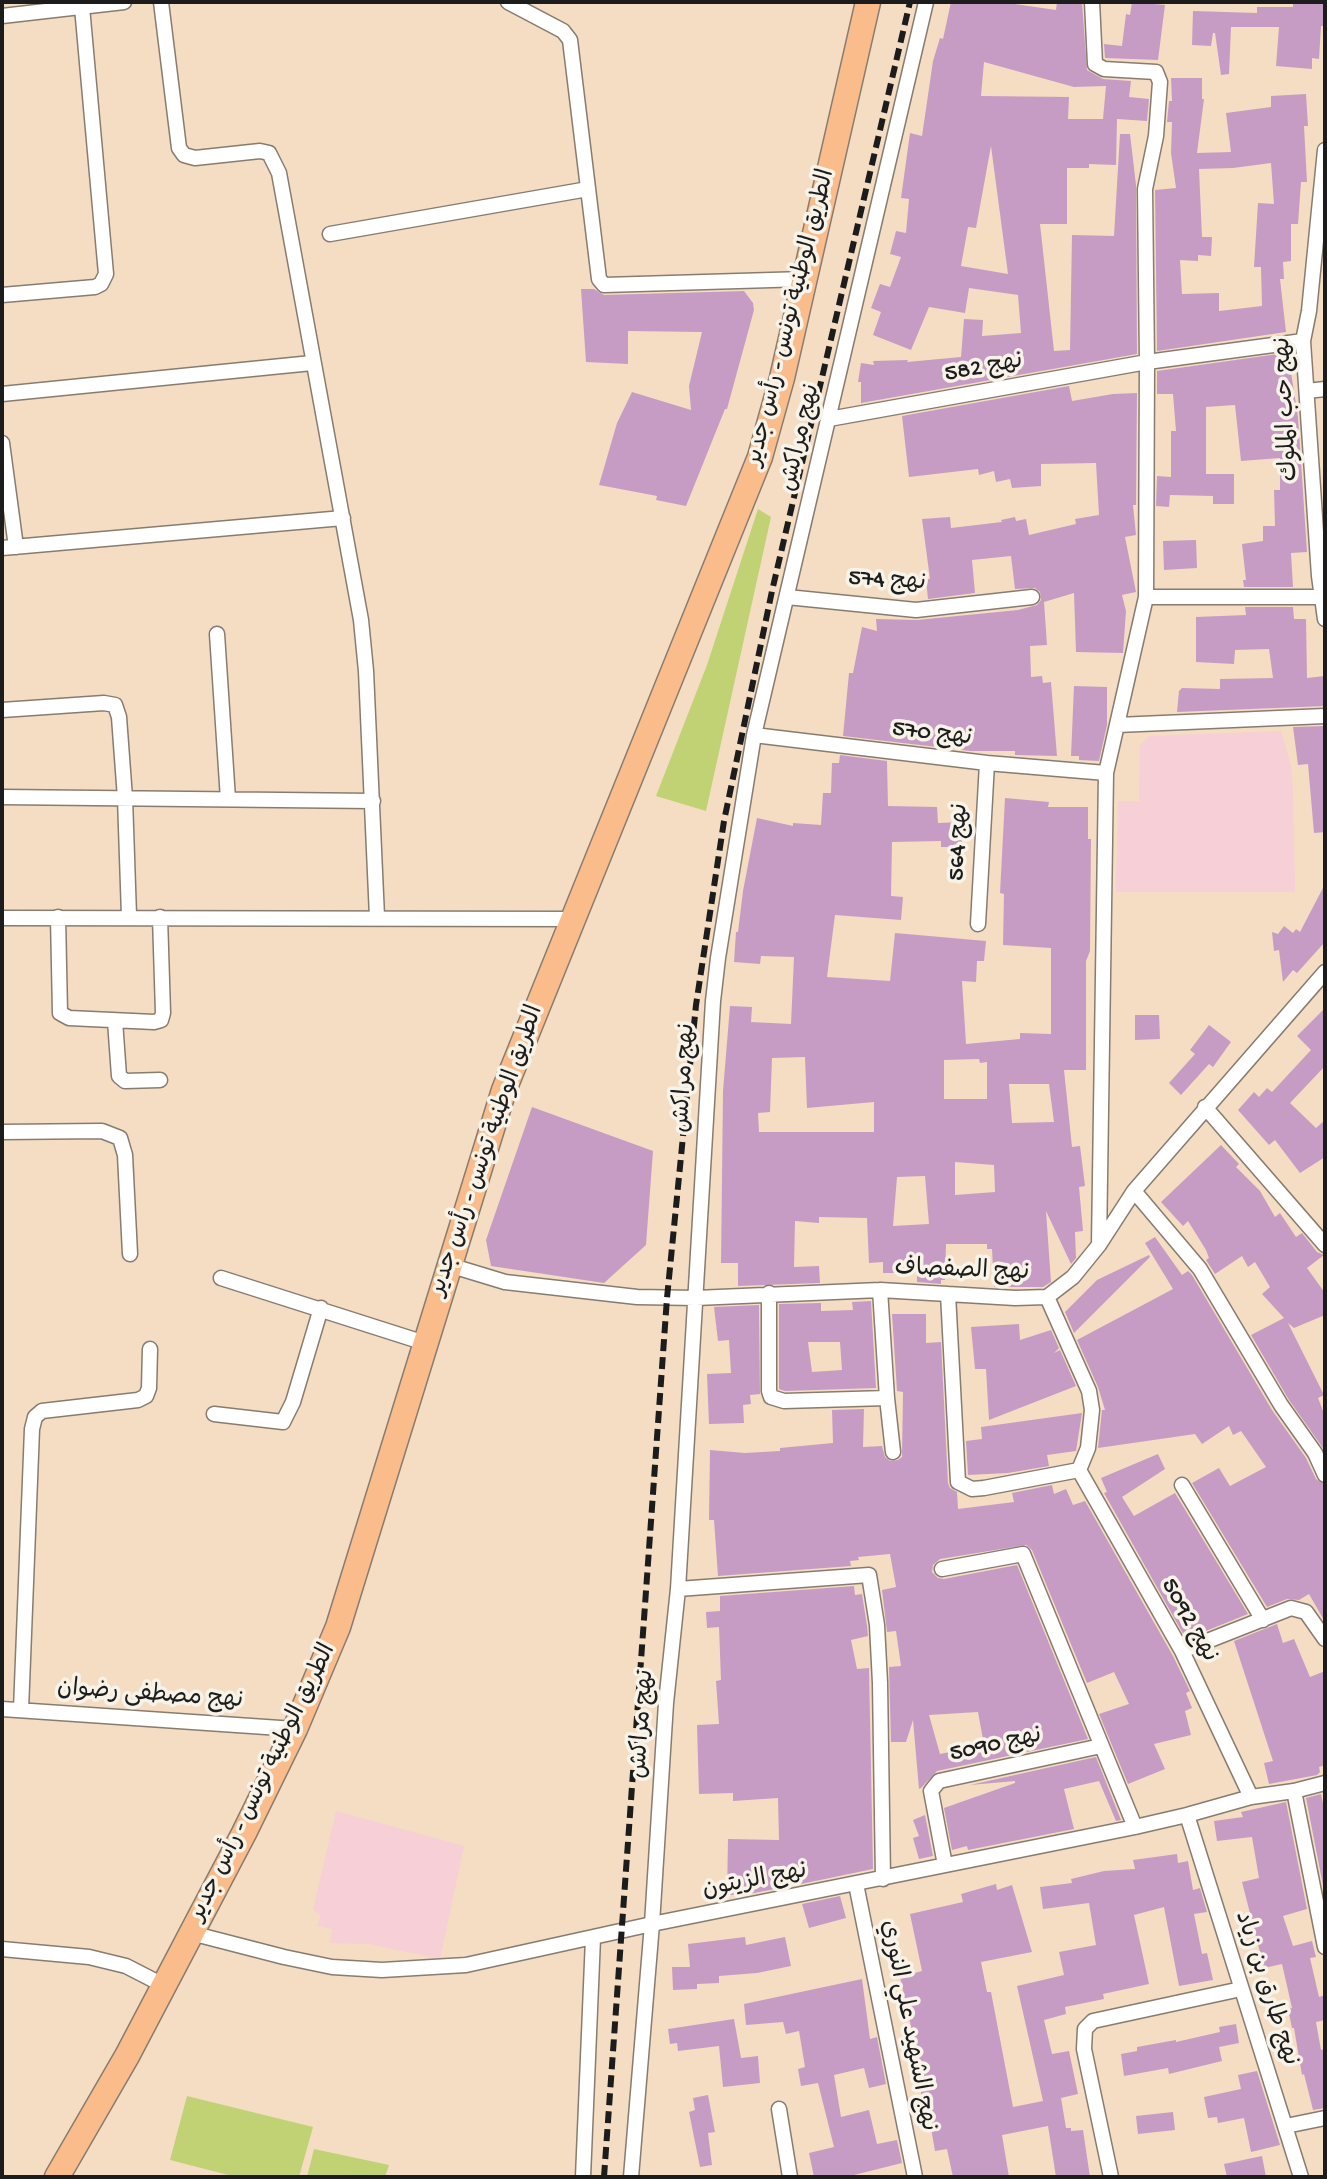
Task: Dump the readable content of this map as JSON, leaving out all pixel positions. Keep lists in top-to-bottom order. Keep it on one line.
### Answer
{"streets":{"main road":["الطريق الوطنية تونس - رأس جدير"],"street":["نهج 582","نهج حب الملوك","نهج مراكش","نهج 574","نهج 570","نهج 564","نهج الصفصاف","نهج 5092","نهج مصطفى رضوان","نهج 5090","نهج الزيتون","نهج طارق بن زياد","نهج الشهيد علي النوري"]},"crossings":[["الطريق الوطنية تونس - رأس جدير","نهج الصفصاف"],["الطريق الوطنية تونس - رأس جدير","نهج مصطفى رضوان"],["الطريق الوطنية تونس - رأس جدير","نهج الزيتون"],["نهج 582","نهج حب الملوك"],["نهج 582","نهج مراكش"],["نهج مراكش","نهج 574"],["نهج مراكش","نهج 570"],["نهج مراكش","نهج الصفصاف"],["نهج مراكش","نهج الزيتون"],["نهج 570","نهج 564"],["نهج 5092","نهج الزيتون"],["نهج 5090","نهج الزيتون"],["نهج الزيتون","نهج طارق بن زياد"],["نهج الزيتون","نهج الشهيد علي النوري"]]}
